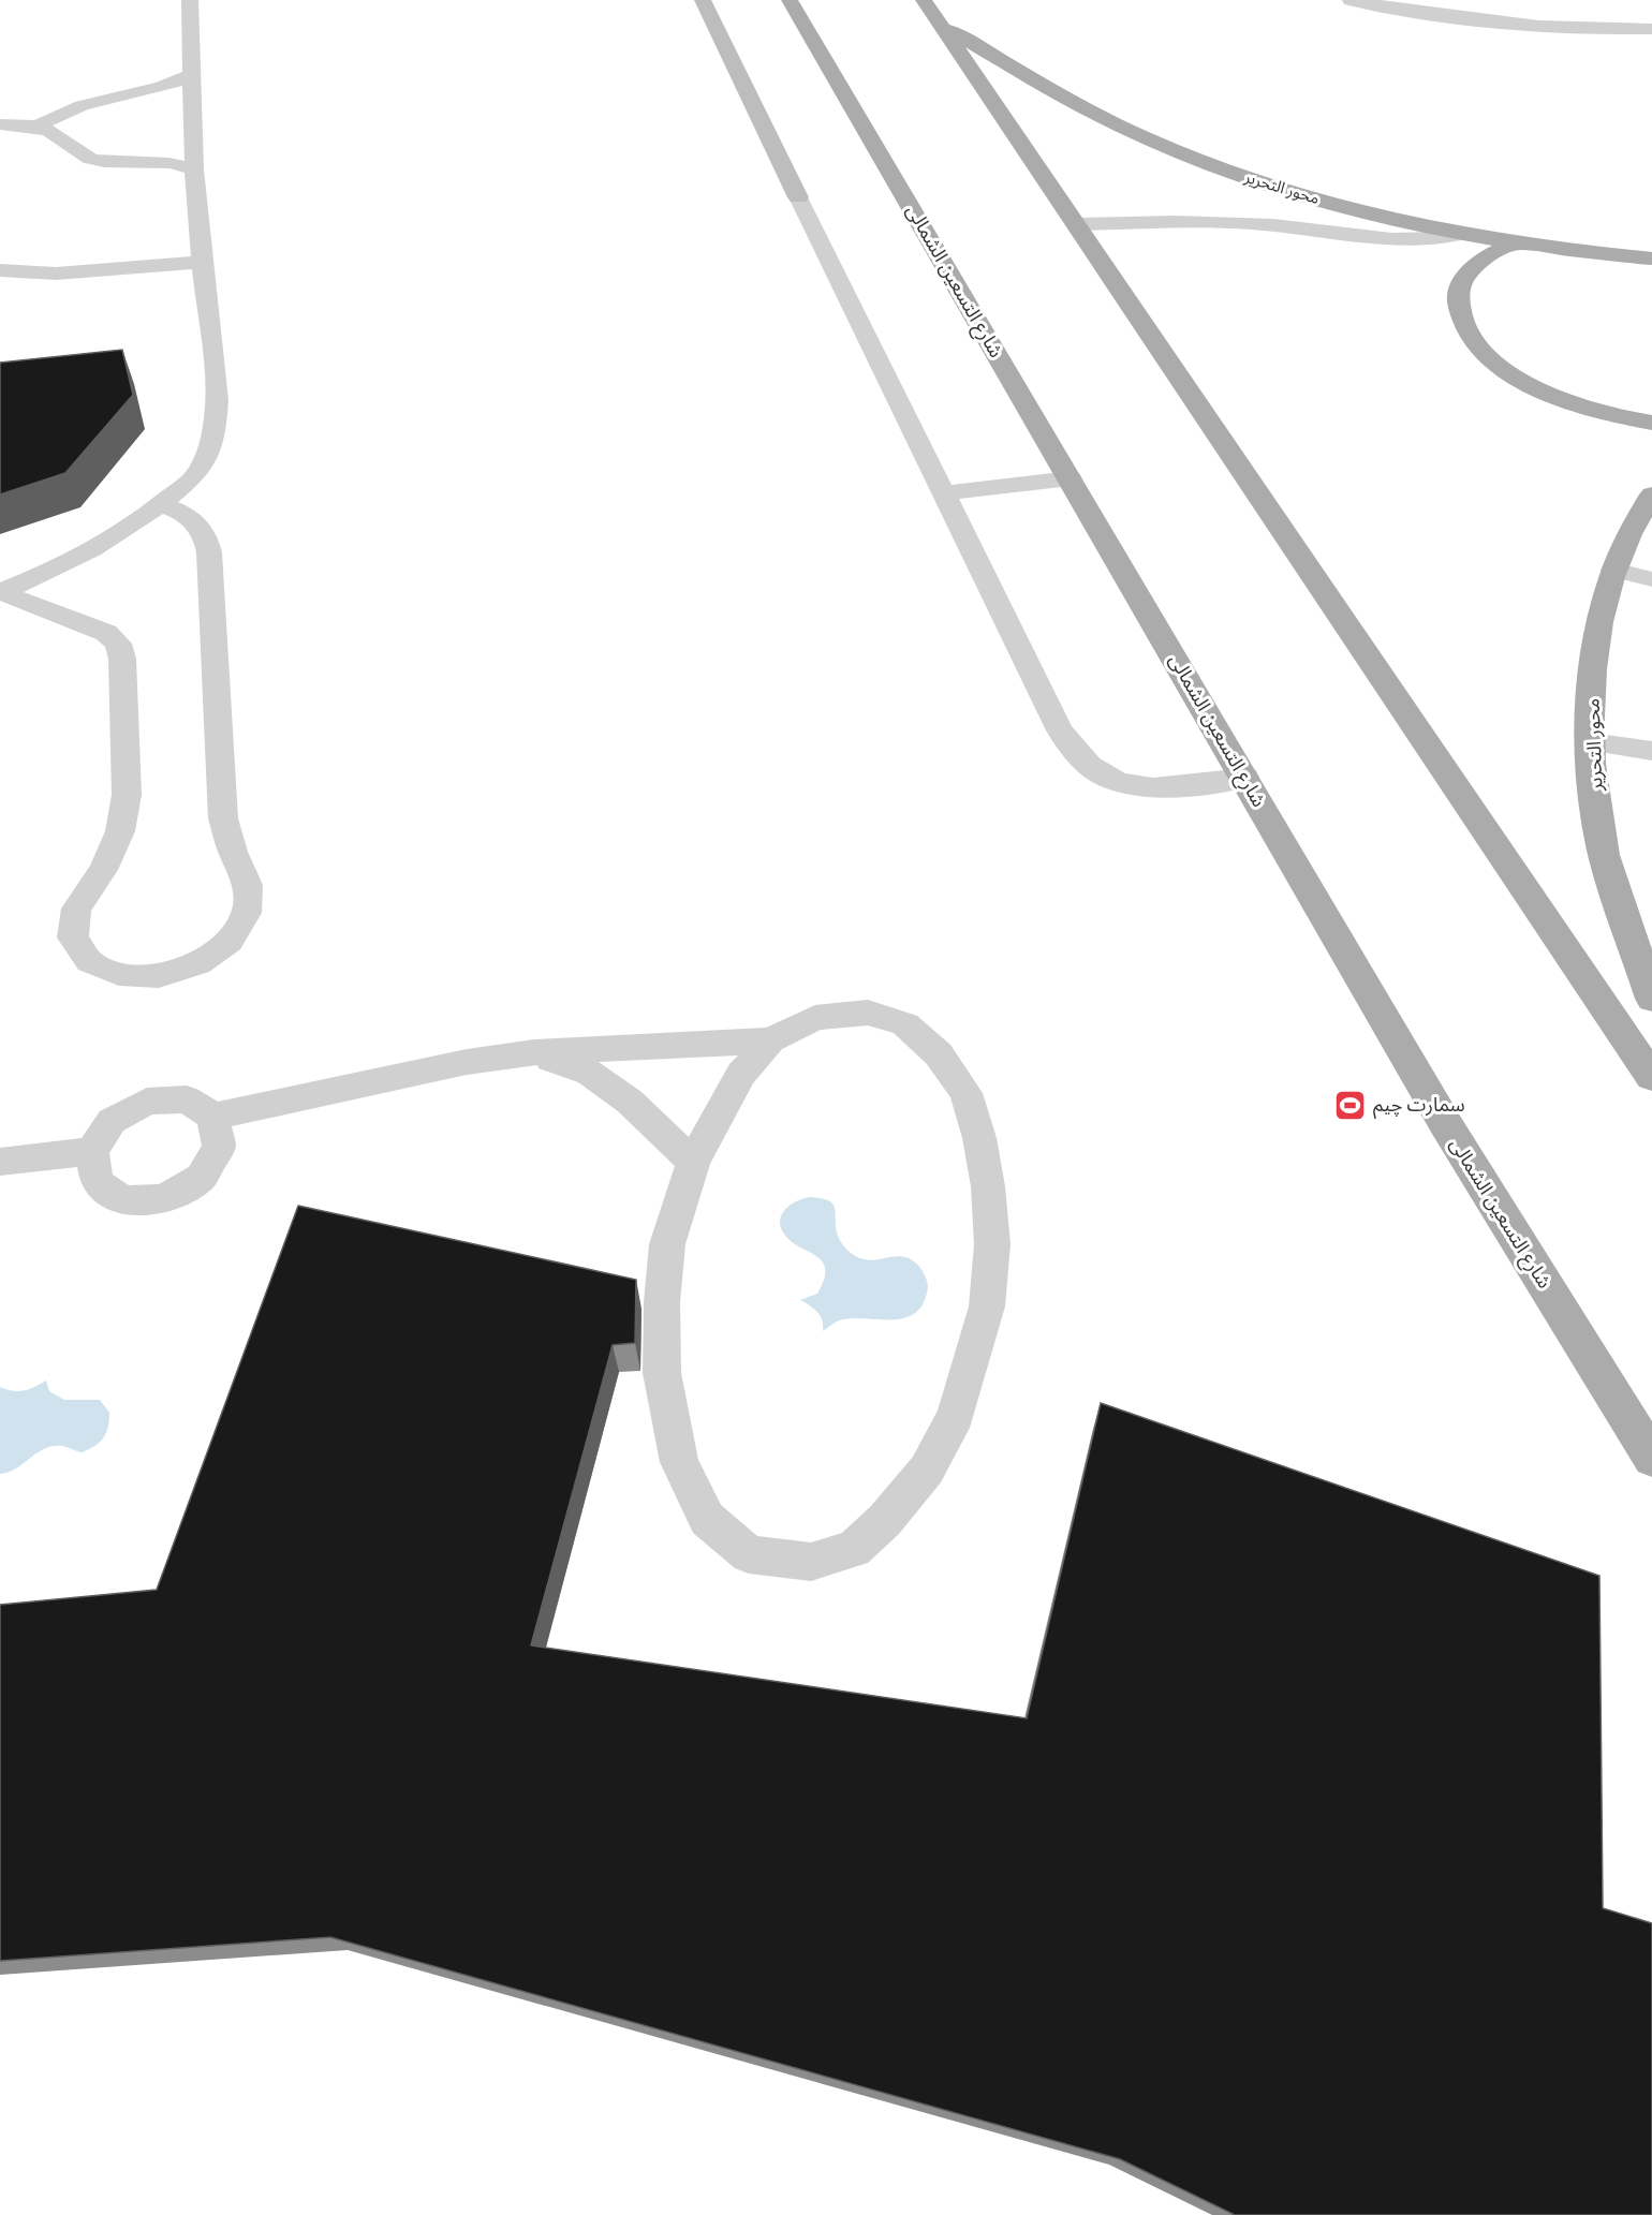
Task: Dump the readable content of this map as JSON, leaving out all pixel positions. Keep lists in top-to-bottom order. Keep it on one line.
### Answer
{"streets":{"main road":["محور التحرير","شارع التسعين الشمالى"]},"places":{"sports":["سمارت چيم"]}}
